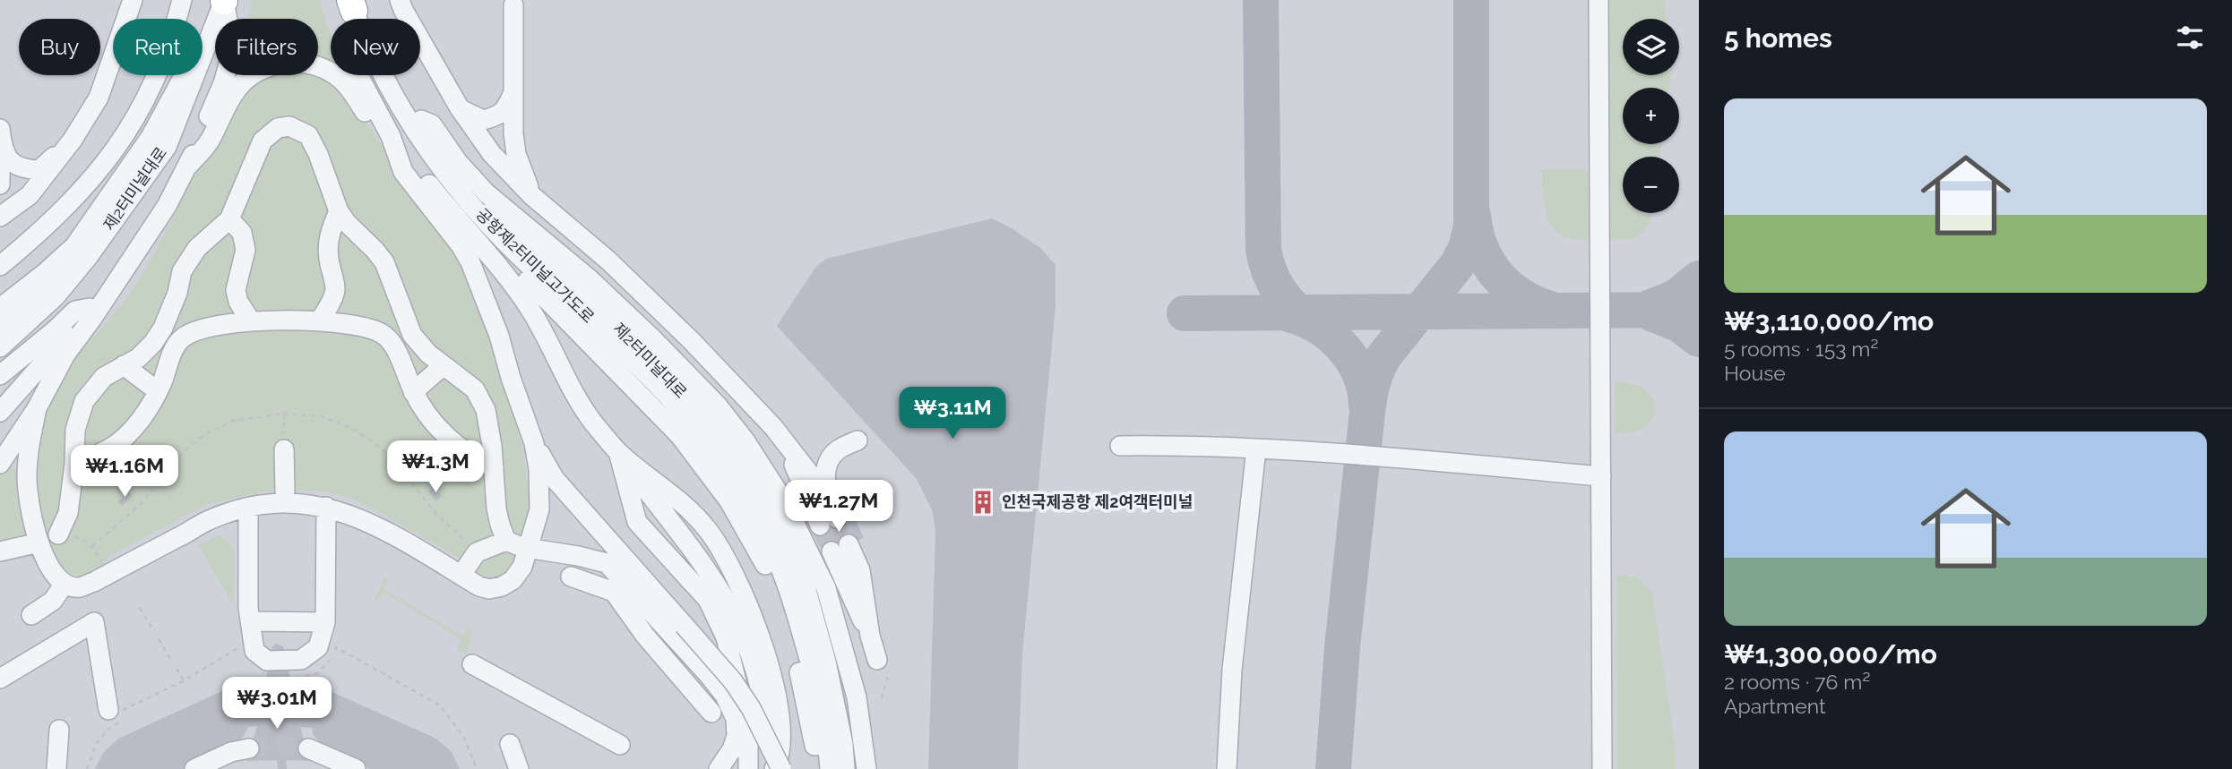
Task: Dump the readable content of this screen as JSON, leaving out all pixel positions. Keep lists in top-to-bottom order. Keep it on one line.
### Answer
{"streets":{"street":["제2터미널대로","공항제2터미널고가도로"]},"crossings":[["제2터미널대로","공항제2터미널고가도로"]],"places":{"building":["인천국제공항 제2여객터미널"]},"page":{"heading":"5 homes","map_buttons":["+","−"],"chip":["Buy","Rent","Filters","New"],"list":[{"name":"₩3,110,000/mo","note":"5 rooms · 153 m² · House"},{"name":"₩1,300,000/mo","note":"2 rooms · 76 m² · Apartment"}],"price":["₩3.11M","₩1.3M","₩1.16M","₩1.27M","₩3.01M"]}}
